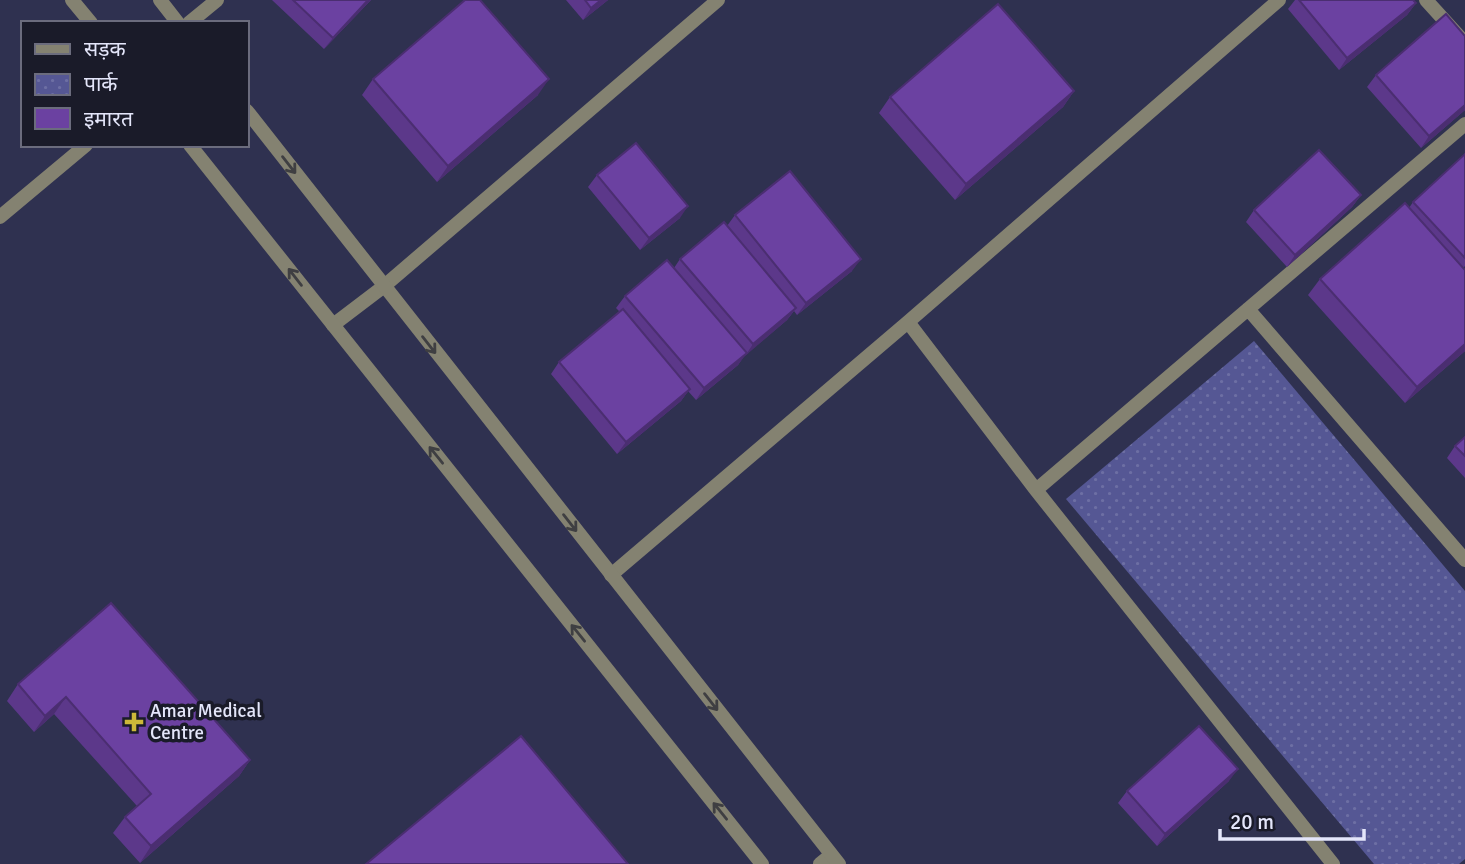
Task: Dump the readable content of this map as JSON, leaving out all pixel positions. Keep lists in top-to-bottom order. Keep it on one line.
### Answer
{"places":{"health":["Amar Medical Centre"]},"legend":["सड़क","पार्क","इमारत"],"scale_bar":"20 m"}
